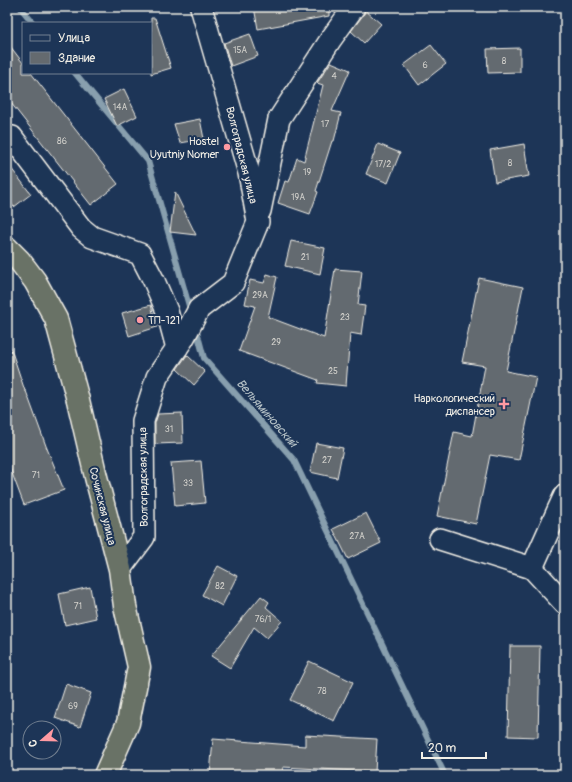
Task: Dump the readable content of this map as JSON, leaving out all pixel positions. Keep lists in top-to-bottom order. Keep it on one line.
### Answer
{"streets":{"highway":["Сочинская улица"],"street":["Волгоградская улица"]},"crossings":[["Волгоградская улица","Сочинская улица"]],"water":["Вельяминовский"],"places":{"other":["Hostel Uyutniy Nomer","ТП-121"],"health":["Наркологический диспансер"]},"house_numbers":["15А","8","6","4","14А","17","86","8","17/2","19","19А","21","29А","23","29","25","31","27","71","33","27А","82","71","76/1","78","69"],"legend":["Улица","Здание"],"scale_bar":"20 m","north":"left"}
